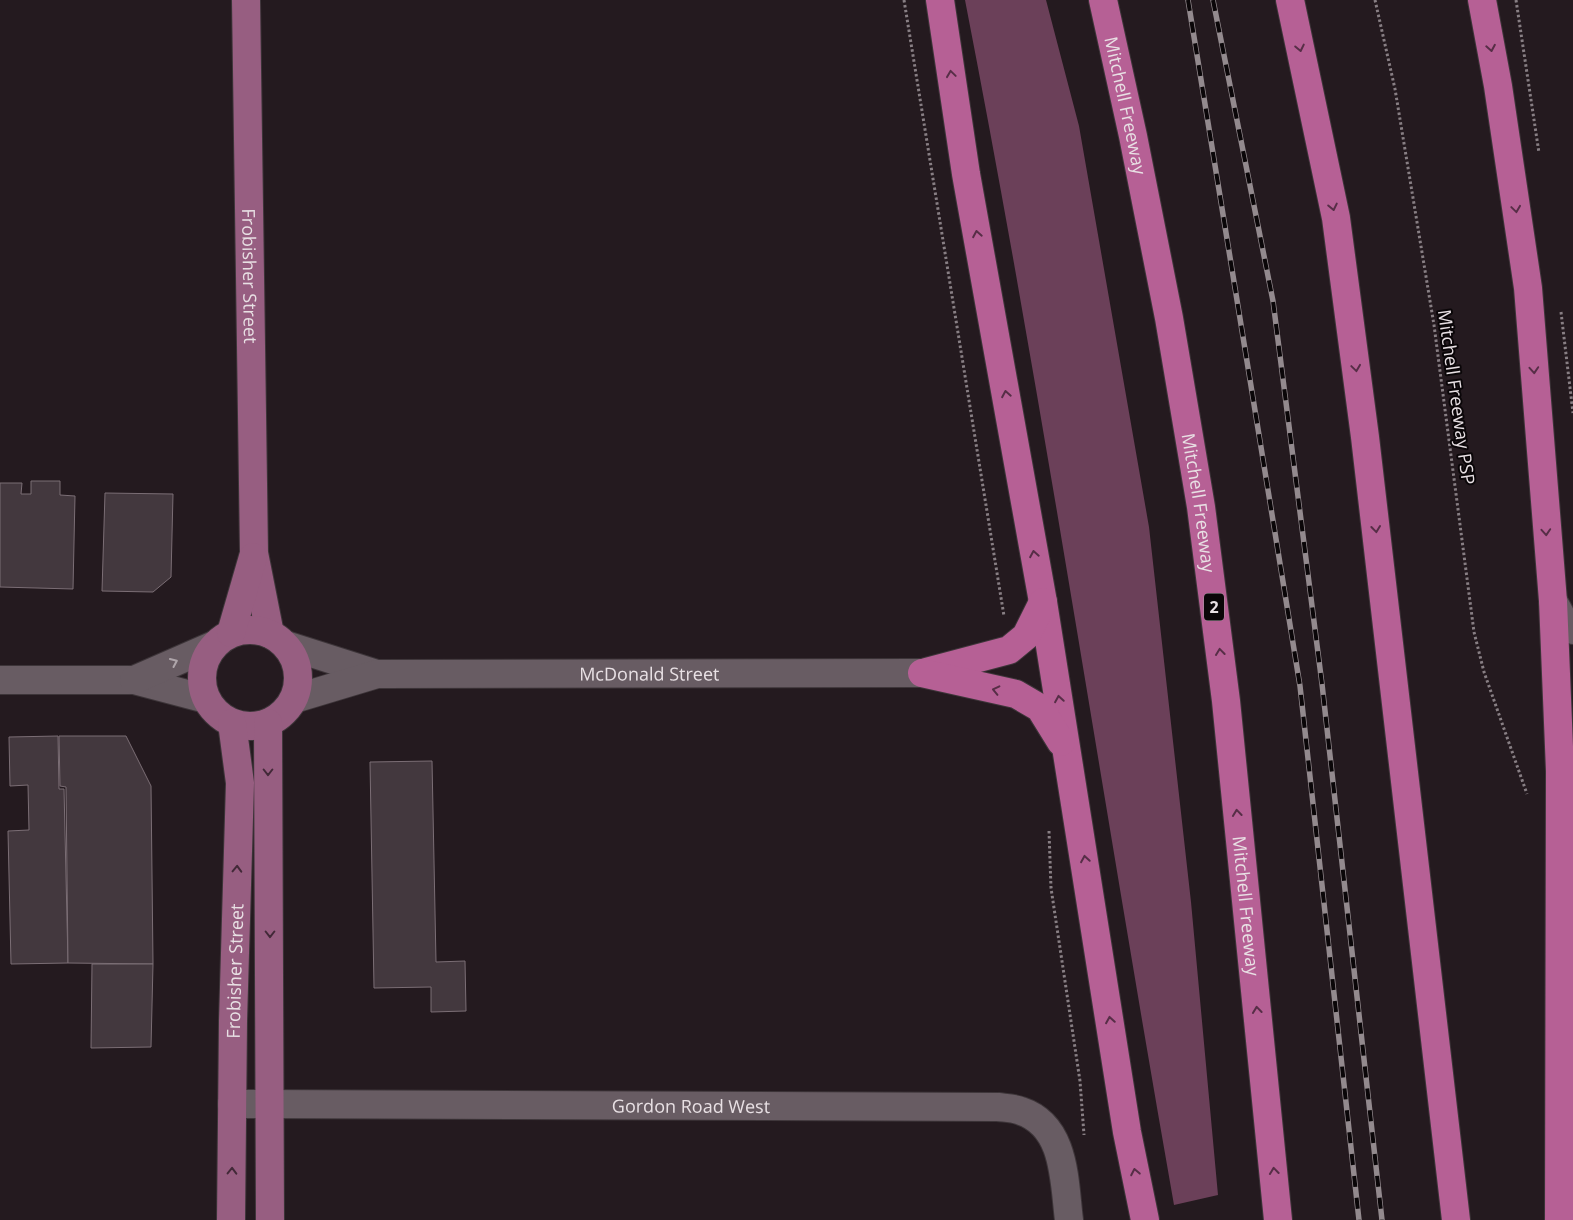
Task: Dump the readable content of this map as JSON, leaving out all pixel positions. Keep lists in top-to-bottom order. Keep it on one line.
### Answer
{"streets":{"highway":["Mitchell Freeway","2"],"main road":["Frobisher Street"],"street":["McDonald Street","Gordon Road West"],"path":["Mitchell Freeway PSP"]},"crossings":[["Frobisher Street","McDonald Street"],["Frobisher Street","Gordon Road West"]]}
